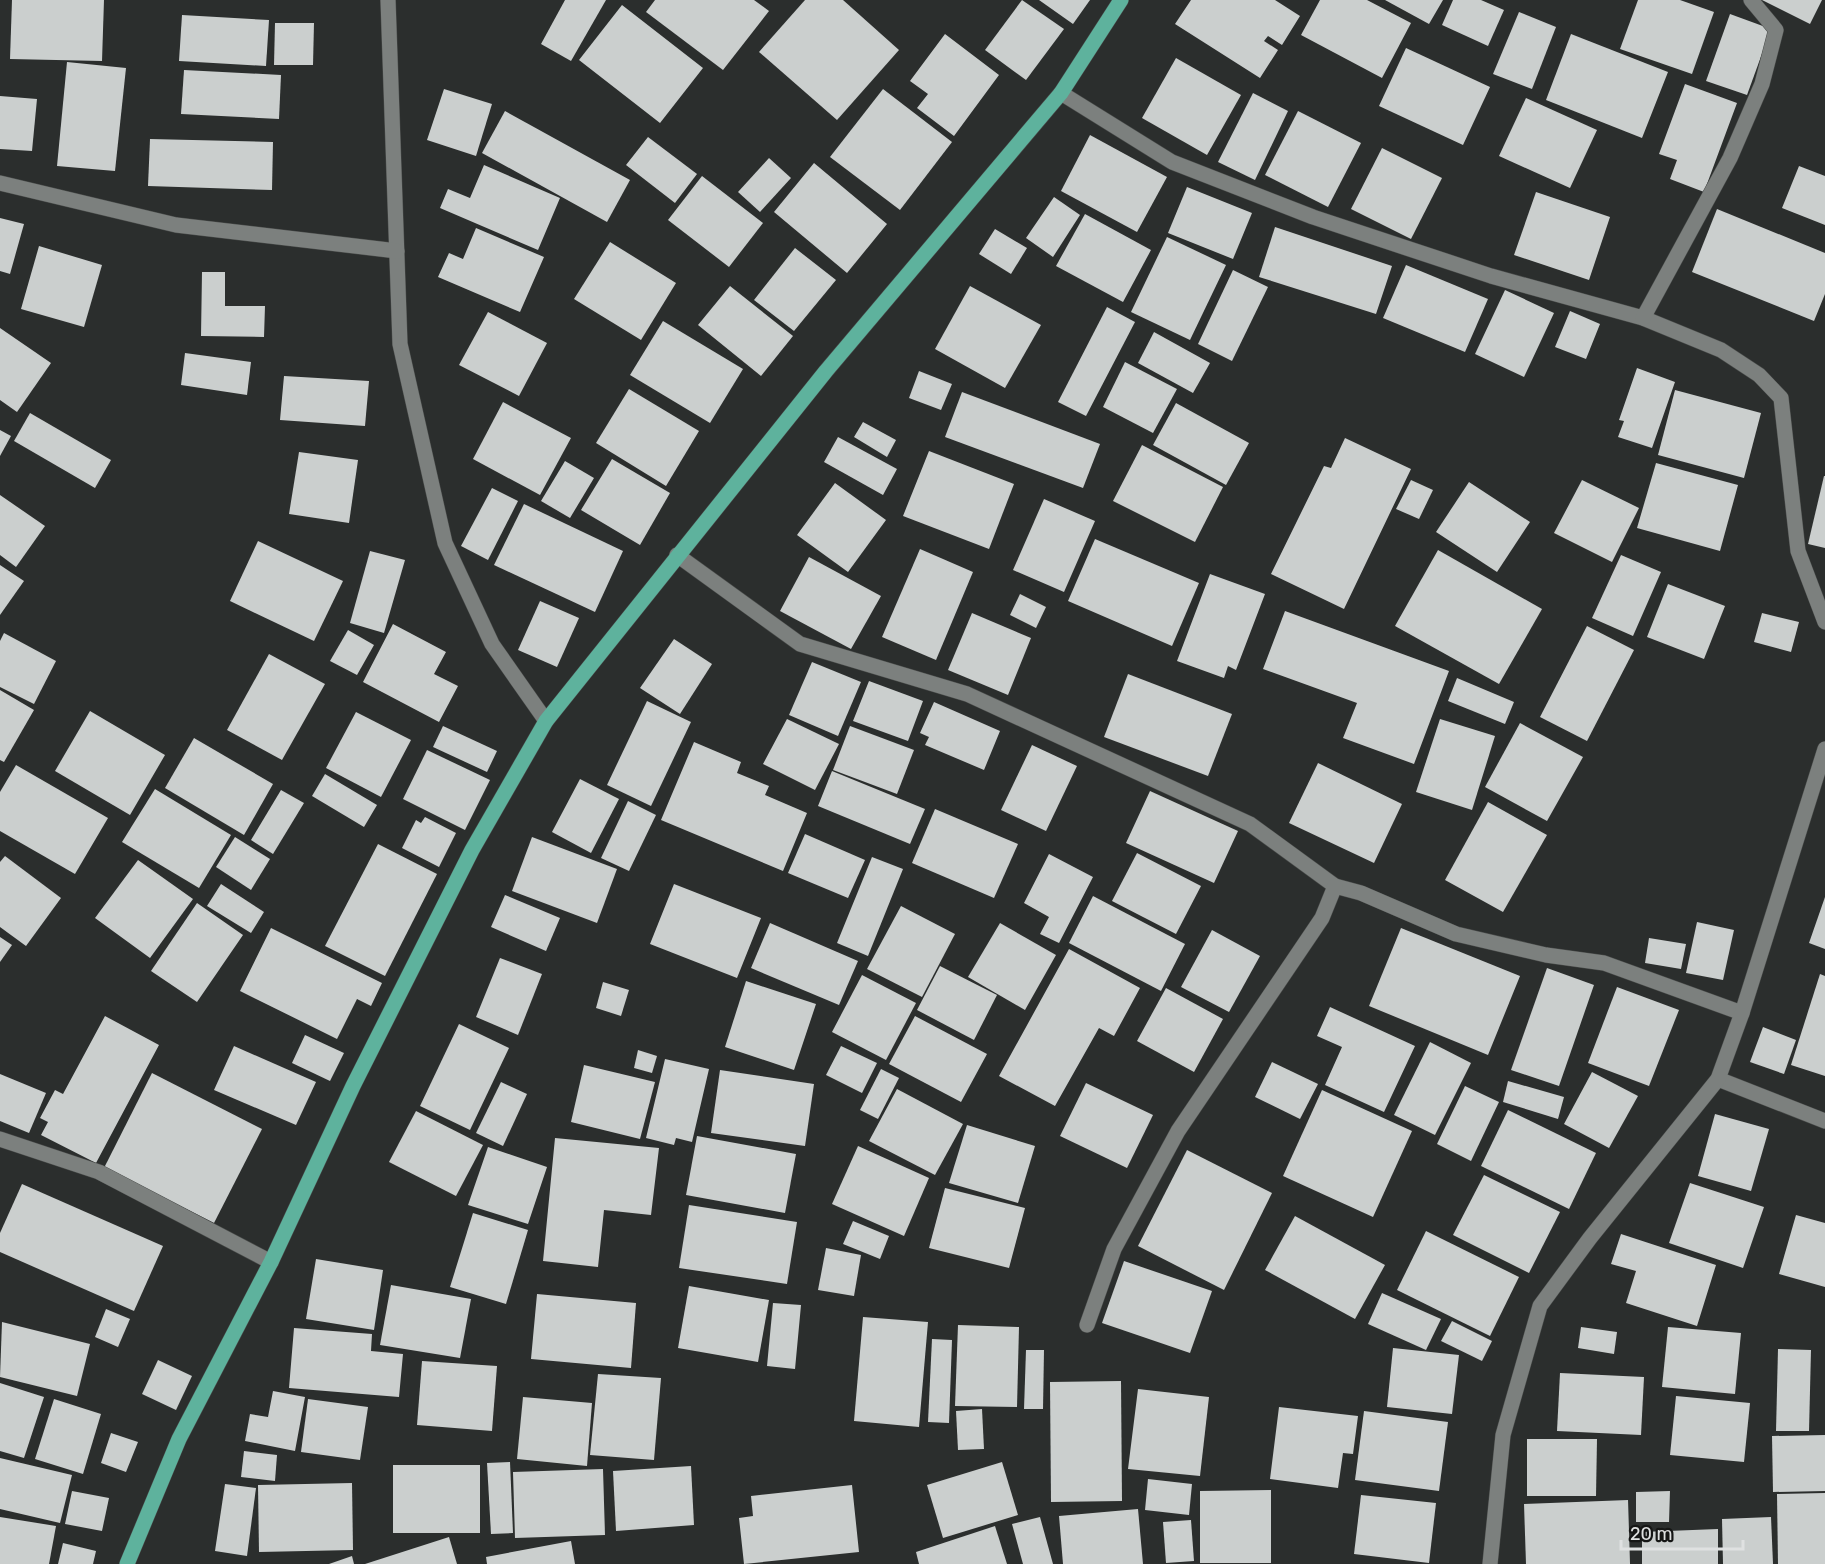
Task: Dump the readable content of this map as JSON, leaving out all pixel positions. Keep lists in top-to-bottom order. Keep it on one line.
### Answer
{"scale_bar":"20 m"}
